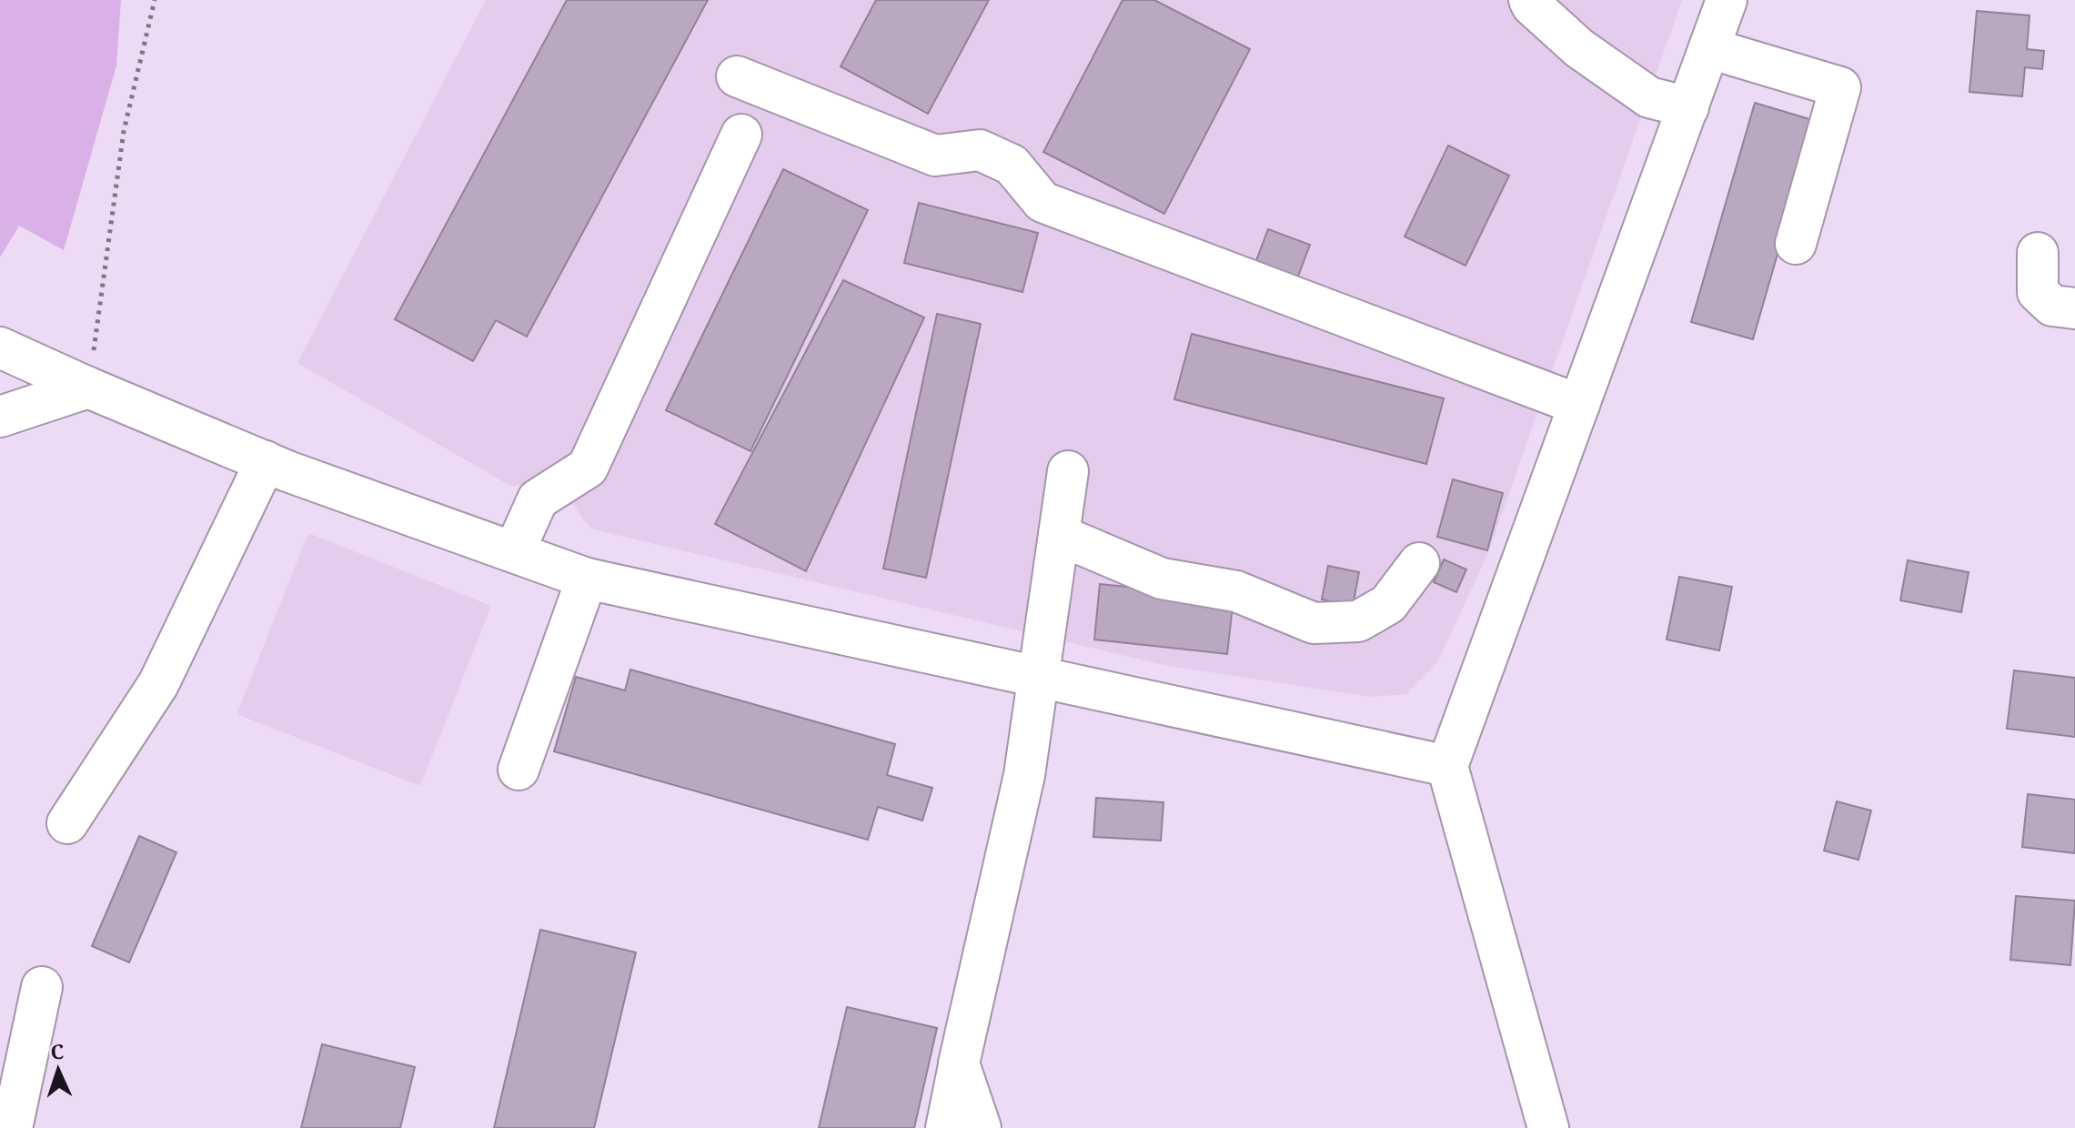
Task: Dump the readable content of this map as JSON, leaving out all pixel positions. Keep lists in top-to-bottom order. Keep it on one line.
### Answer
{"north":"top"}
